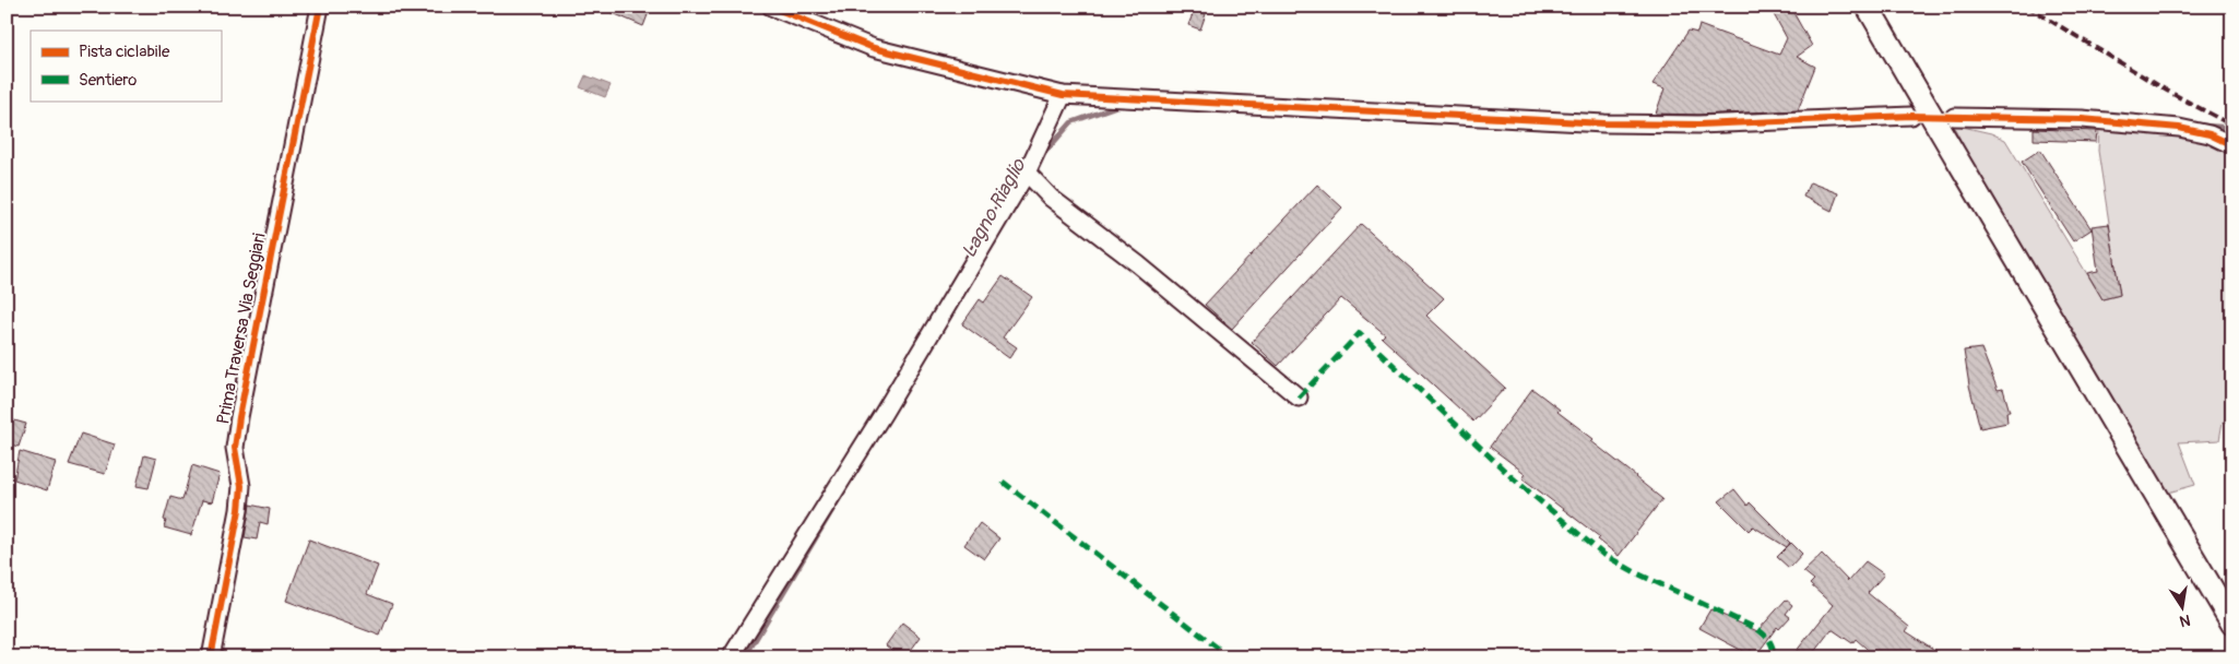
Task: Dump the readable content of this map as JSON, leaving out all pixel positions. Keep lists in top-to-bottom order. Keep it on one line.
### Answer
{"streets":{"street":["Prima Traversa Via Seggiari"]},"water":["Lagno Riaglio"],"legend":["Pista ciclabile","Sentiero"],"north":"bottom"}
